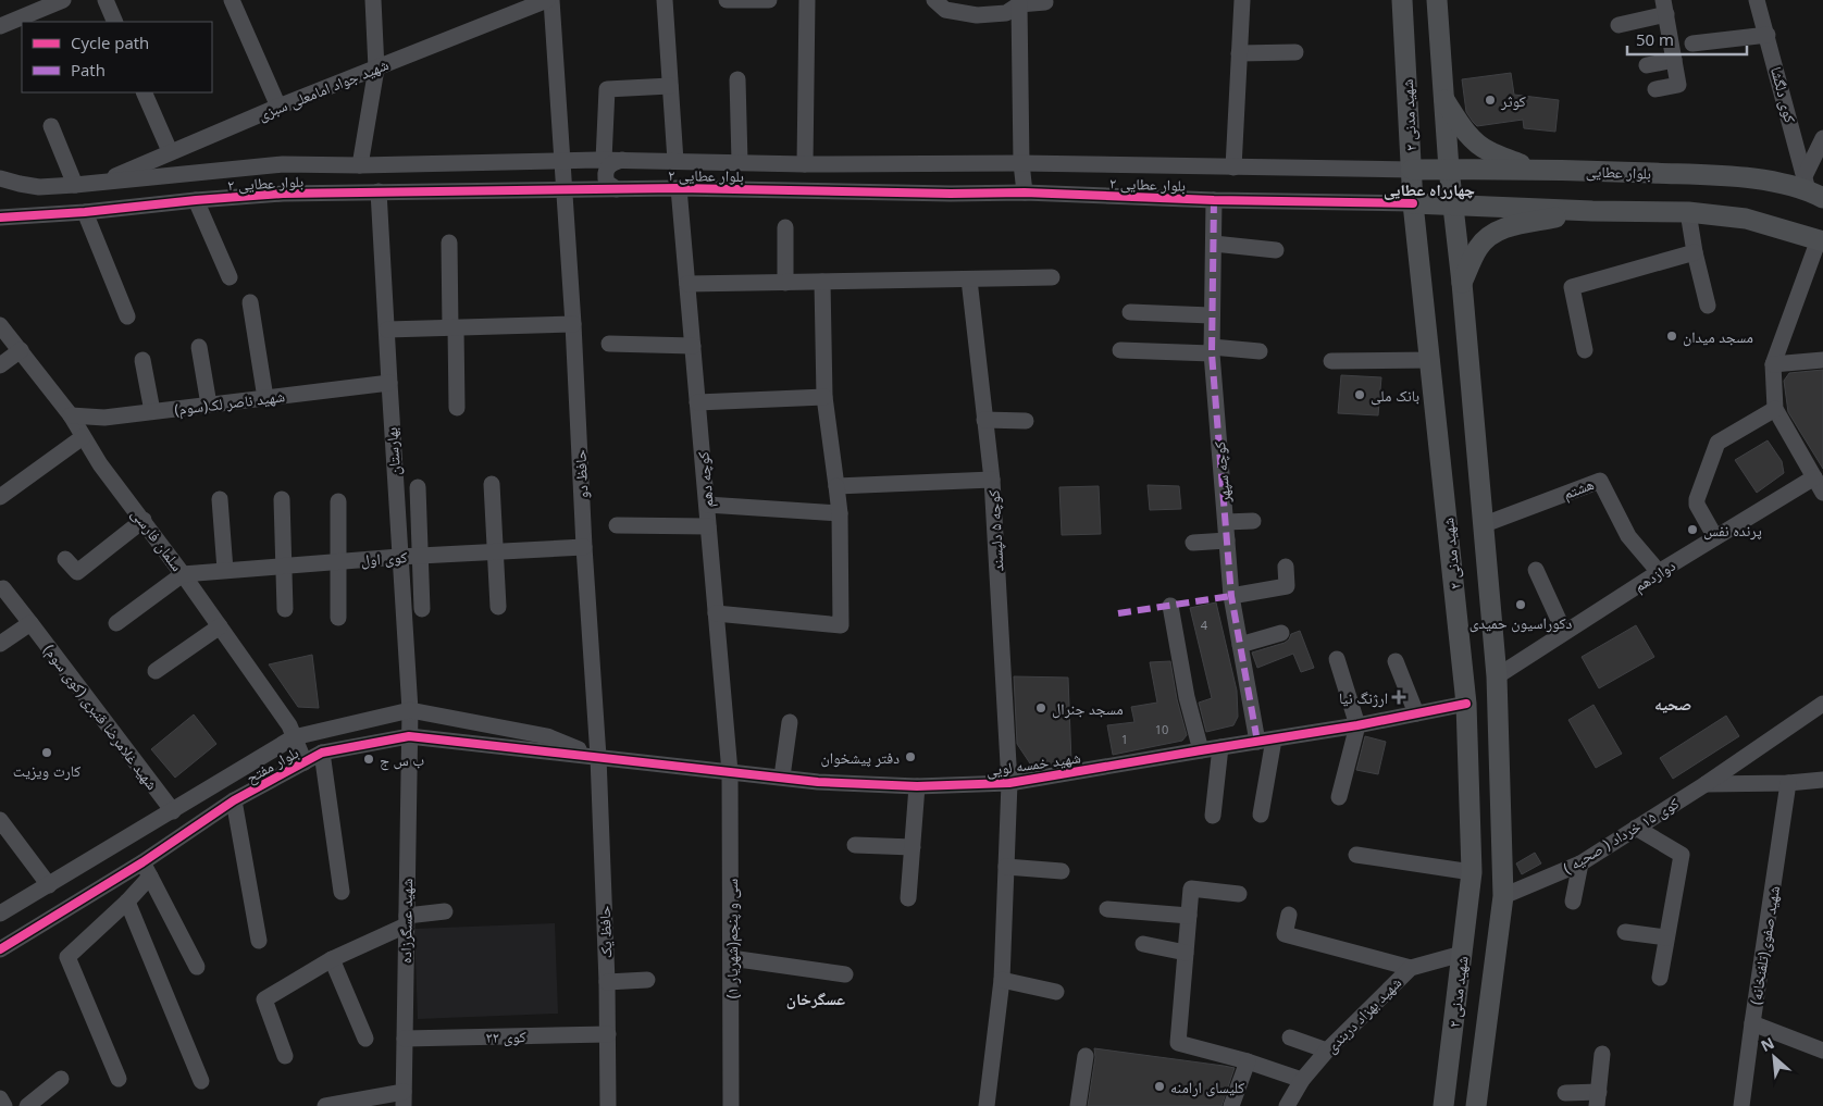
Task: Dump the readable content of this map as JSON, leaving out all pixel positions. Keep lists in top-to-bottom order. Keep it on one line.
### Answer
{"streets":{"main road":["شهید مدنی ۲","بلوار عطایی"],"street":["شهید جواد امامعلی سبزی","کوی دلگشا","بلوار عطایی ۲","شهید ناصر لک(سوم)","بهارستان","کوچه سپهر","حافظ دو","کوچه دهم","هشتم","کوچه ۵ دلپسند","سلمان فارسی","کوی اول","دوازدهم","شهید غلامرضا قنبری (کوی سوم)","شهید خمسه لویی","بلوار مفتح","کوی ۱۵ خرداد ( صحیه )","شهید عسگرزاده","حافظ یک","سی و پنجم(شهریار ۱)","شهید صفوی(تلفنخانه)","شهید بهزاد دربندی","کوی ۲۲"]},"crossings":[["شهید جواد امامعلی سبزی","بلوار عطایی ۲"],["کوی دلگشا","بلوار عطایی"],["شهید مدنی ۲","بلوار عطایی"],["شهید مدنی ۲","بلوار عطایی ۲"],["شهید مدنی ۲","شهید خمسه لویی"],["شهید مدنی ۲","شهید بهزاد دربندی"],["بلوار عطایی","بلوار عطایی ۲"],["بلوار عطایی ۲","بهارستان"],["بلوار عطایی ۲","کوچه سپهر"],["بلوار عطایی ۲","حافظ دو"],["بلوار عطایی ۲","کوچه دهم"],["شهید ناصر لک(سوم)","بهارستان"],["شهید ناصر لک(سوم)","سلمان فارسی"],["بهارستان","کوی اول"],["بهارستان","بلوار مفتح"],["بهارستان","شهید عسگرزاده"],["کوچه سپهر","شهید خمسه لویی"],["حافظ دو","کوی اول"],["حافظ دو","شهید خمسه لویی"],["حافظ دو","بلوار مفتح"],["حافظ دو","حافظ یک"],["کوچه دهم","شهید خمسه لویی"],["کوچه دهم","سی و پنجم(شهریار ۱)"],["هشتم","دوازدهم"],["کوچه ۵ دلپسند","شهید خمسه لویی"],["سلمان فارسی","کوی اول"],["سلمان فارسی","بلوار مفتح"],["شهید غلامرضا قنبری (کوی سوم)","بلوار مفتح"],["شهید خمسه لویی","بلوار مفتح"],["شهید خمسه لویی","حافظ یک"],["شهید خمسه لویی","سی و پنجم(شهریار ۱)"],["بلوار مفتح","شهید عسگرزاده"],["بلوار مفتح","حافظ یک"],["شهید عسگرزاده","کوی ۲۲"],["حافظ یک","کوی ۲۲"]],"districts":["چهارراه عطایی","صحیه","عسگرخان"],"places":{"other":["کوثر","مسجد میدان","بانک ملی","پرنده نفس","دکوراسیون حمیدی","مسجد جنرال","کارت ویزیت","دفتر پیشخوان","ب س ج","کلیسای ارامنه"],"health":["ارژنگ نیا"]},"house_numbers":["4","10","1"],"legend":["Cycle path","Path"],"scale_bar":"50 m","north":"top left"}
